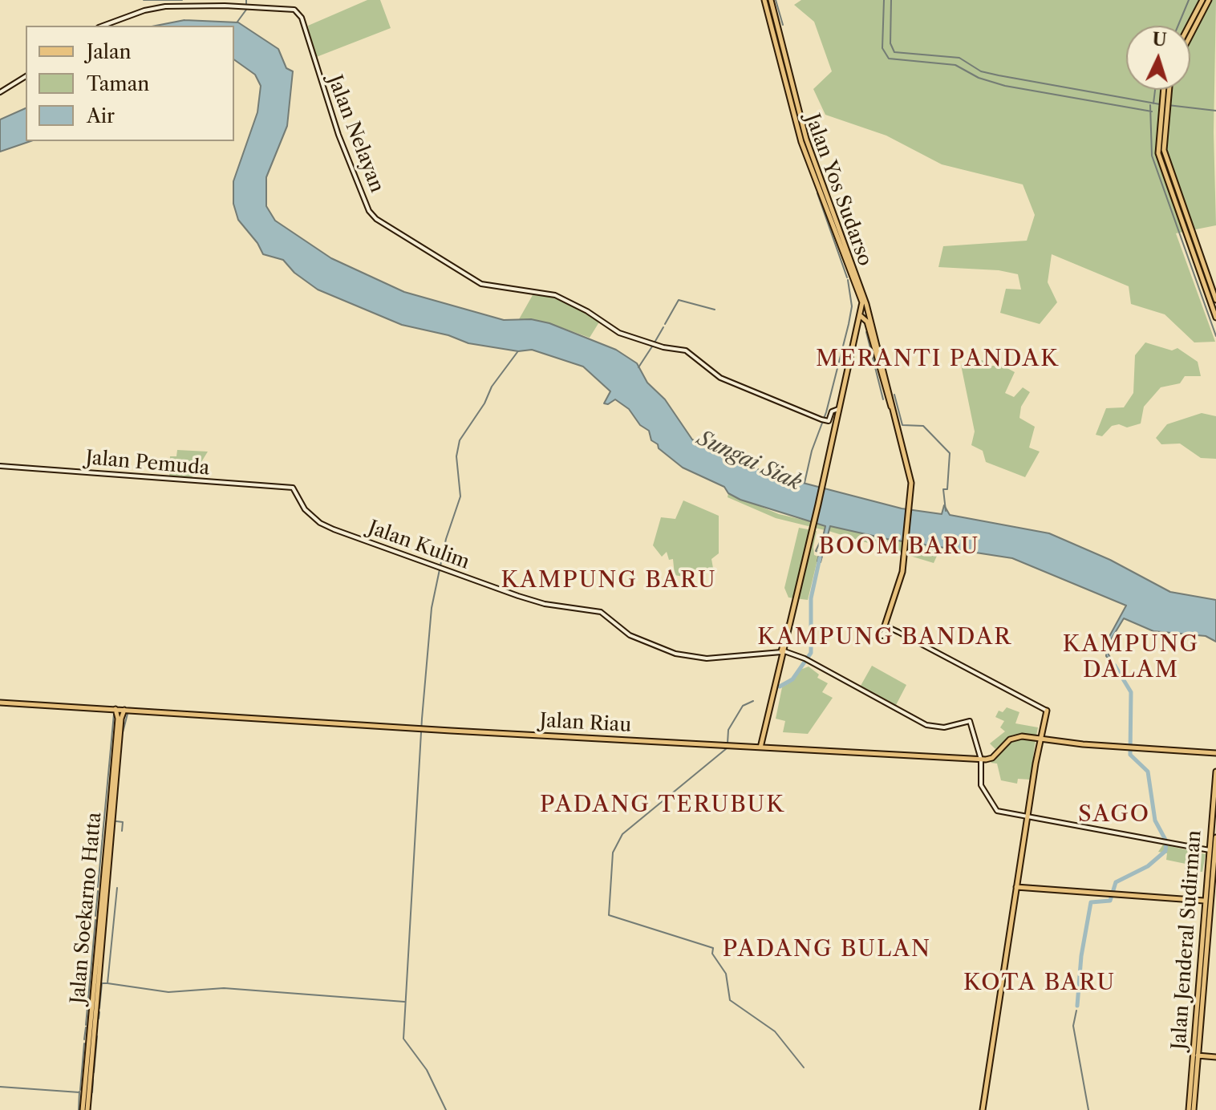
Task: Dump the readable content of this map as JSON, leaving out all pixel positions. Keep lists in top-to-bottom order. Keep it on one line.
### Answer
{"streets":{"main road":["Jalan Nelayan","Jalan Yos Sudarso","Jalan Pemuda","Jalan Kulim","Jalan Riau","Jalan Soekarno Hatta","Jalan Jenderal Sudirman"]},"crossings":[["Jalan Pemuda","Jalan Kulim"],["Jalan Riau","Jalan Soekarno Hatta"]],"districts":["MERANTI PANDAK","BOOM BARU","KAMPUNG BARU","KAMPUNG BANDAR","KAMPUNG DALAM","PADANG TERUBUK","SAGO","PADANG BULAN","KOTA BARU"],"water":["Sungai Siak"],"legend":["Jalan","Taman","Air"],"north":"top"}
